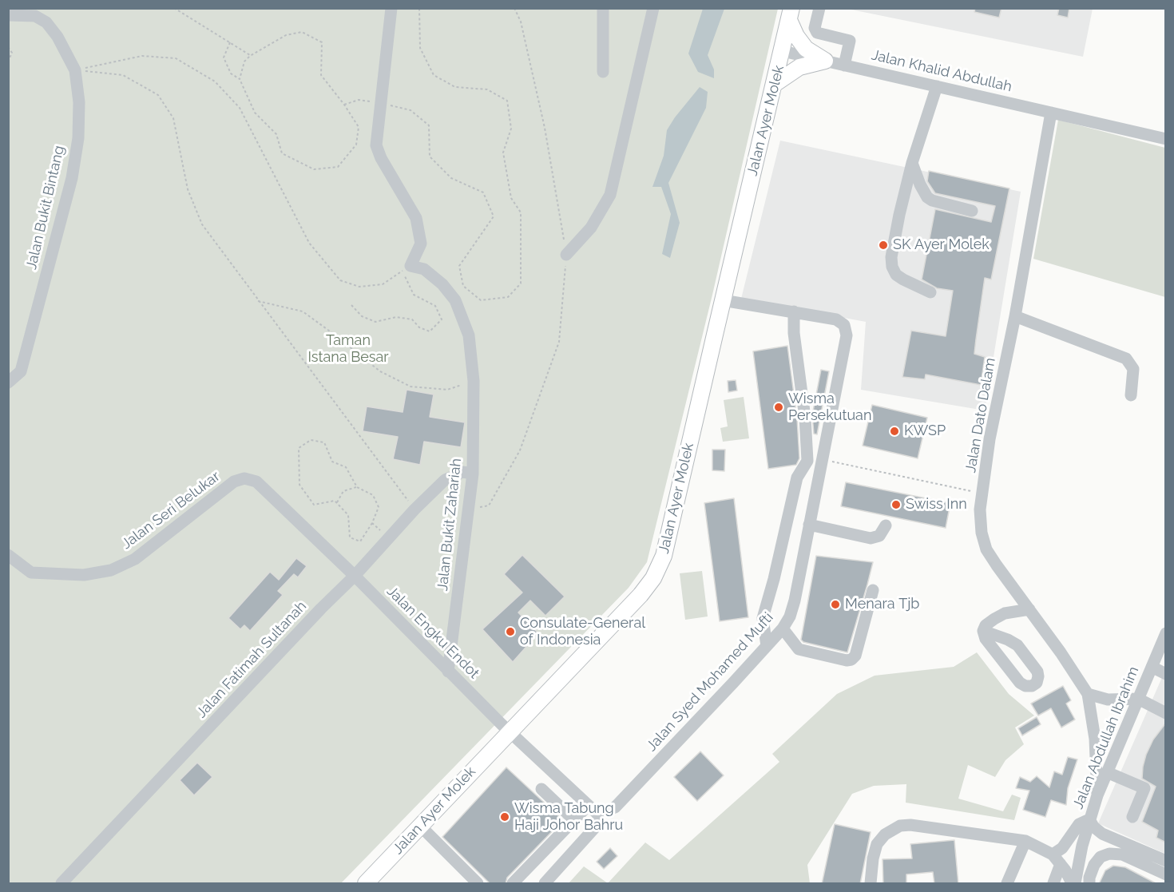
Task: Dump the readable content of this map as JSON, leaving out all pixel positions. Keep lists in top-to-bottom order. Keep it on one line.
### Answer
{"streets":{"main road":["Jalan Ayer Molek"],"street":["Jalan Khalid Abdullah","Jalan Bukit Bintang","Jalan Dato Dalam","Jalan Seri Belukar","Jalan Bukit Zahariah","Jalan Engku Endot","Jalan Fatimah Sultanah","Jalan Syed Mohamed Mufti","Jalan Abdullah Ibrahim"]},"crossings":[["Jalan Khalid Abdullah","Jalan Ayer Molek"],["Jalan Khalid Abdullah","Jalan Dato Dalam"],["Jalan Ayer Molek","Jalan Engku Endot"],["Jalan Ayer Molek","Jalan Syed Mohamed Mufti"],["Jalan Dato Dalam","Jalan Abdullah Ibrahim"],["Jalan Seri Belukar","Jalan Engku Endot"],["Jalan Bukit Zahariah","Jalan Engku Endot"],["Jalan Bukit Zahariah","Jalan Fatimah Sultanah"],["Jalan Engku Endot","Jalan Fatimah Sultanah"],["Jalan Engku Endot","Jalan Syed Mohamed Mufti"]],"parks":["Taman Istana Besar"],"places":["SK Ayer Molek","Wisma Persekutuan","KWSP","Swiss Inn","Menara Tjb","Consulate-General of Indonesia","Wisma Tabung Haji Johor Bahru"]}
